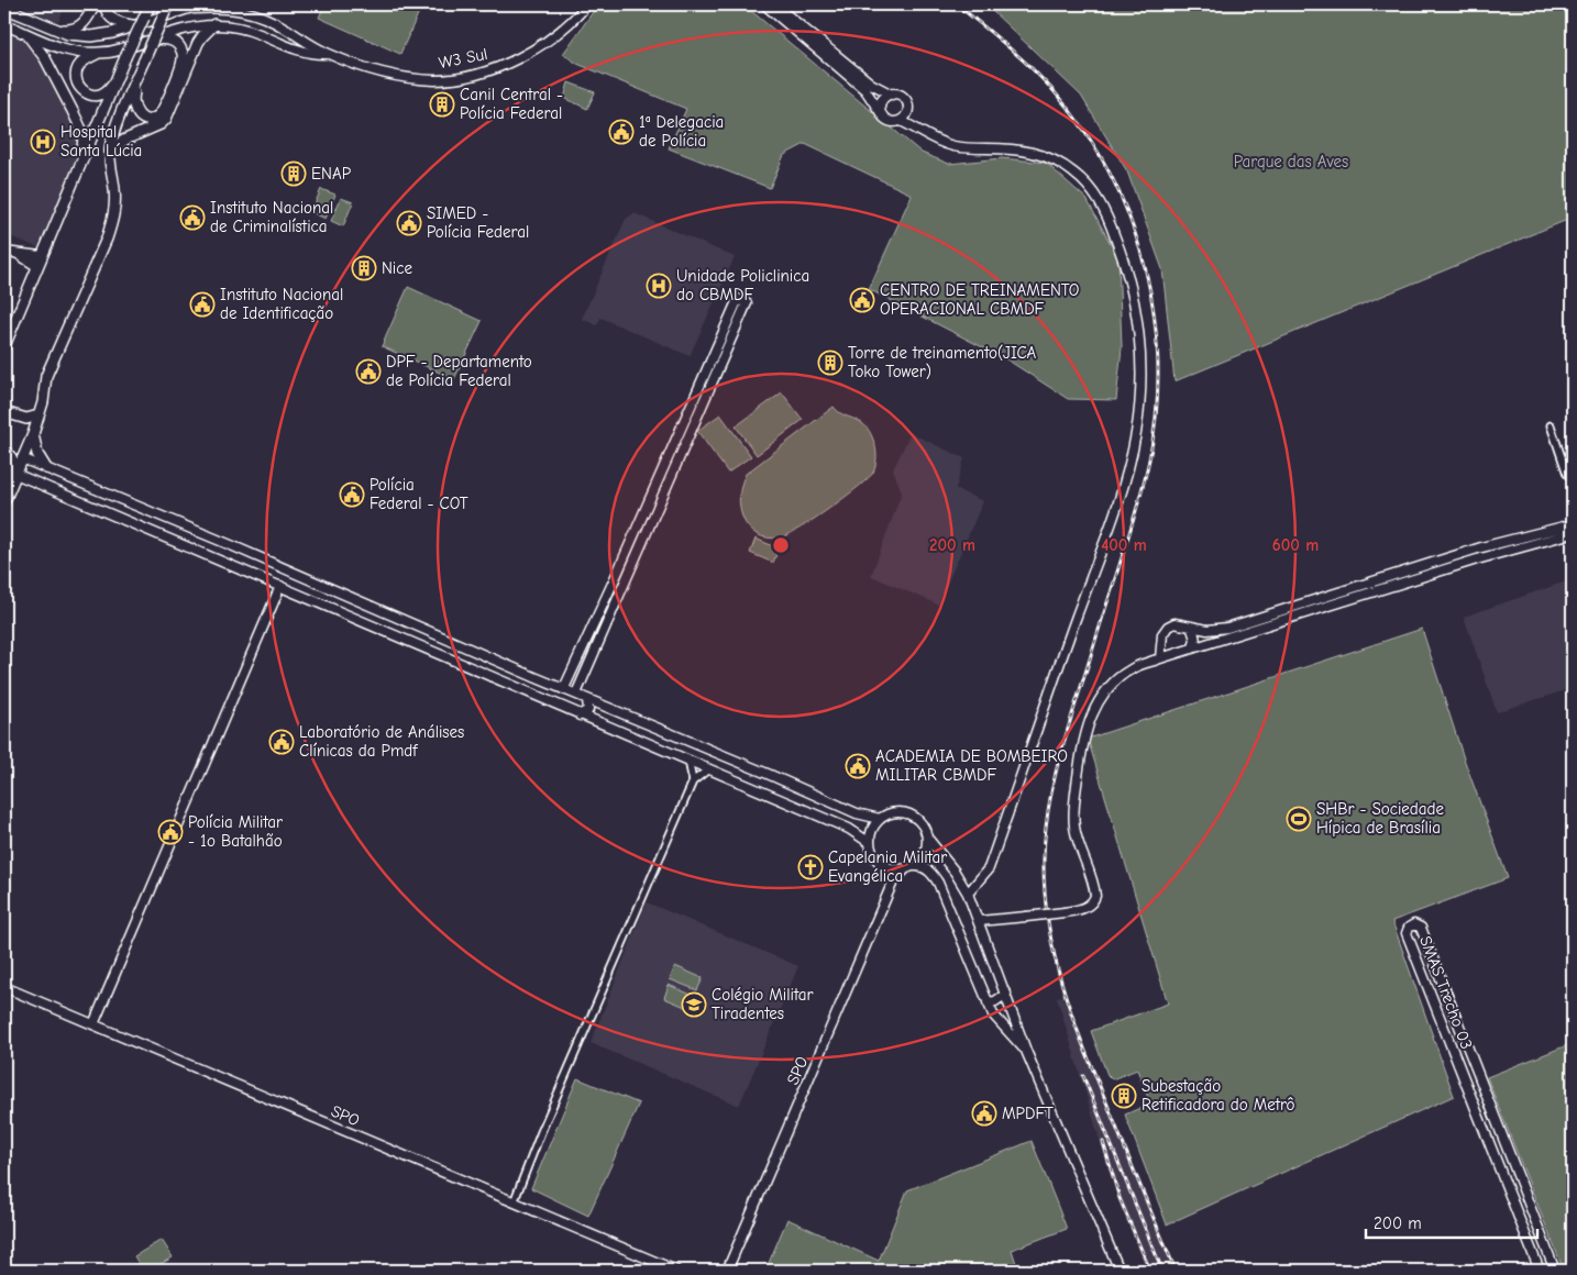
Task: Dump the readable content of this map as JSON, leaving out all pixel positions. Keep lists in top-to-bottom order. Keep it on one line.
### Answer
{"streets":{"main road":["W3 Sul"],"street":["SMAS Trecho 03","SPO"]},"parks":["Parque das Aves"],"places":{"building":["Canil Central - Polícia Federal","ENAP","Nice","Torre de treinamento(JICA Toko Tower)","Subestação Retificadora do Metrô"],"public building":["1ª Delegacia de Polícia","Instituto Nacional de Criminalística","SIMED - Polícia Federal","CENTRO DE TREINAMENTO OPERACIONAL CBMDF","Instituto Nacional de Identificação","DPF - Departamento de Polícia Federal","Polícia Federal - COT","Laboratório de Análises Clínicas da Pmdf","ACADEMIA DE BOMBEIRO MILITAR CBMDF","Polícia Militar - 1o Batalhão","MPDFT"],"hospital":["Hospital Santa Lúcia","Unidade Policlinica do CBMDF"],"sports":["SHBr - Sociedade Hípica de Brasília"],"church":["Capelania Militar Evangélica"],"school or university":["Colégio Militar Tiradentes"]},"scale_bar":"200 m","rings":["200 m","400 m","600 m"]}
